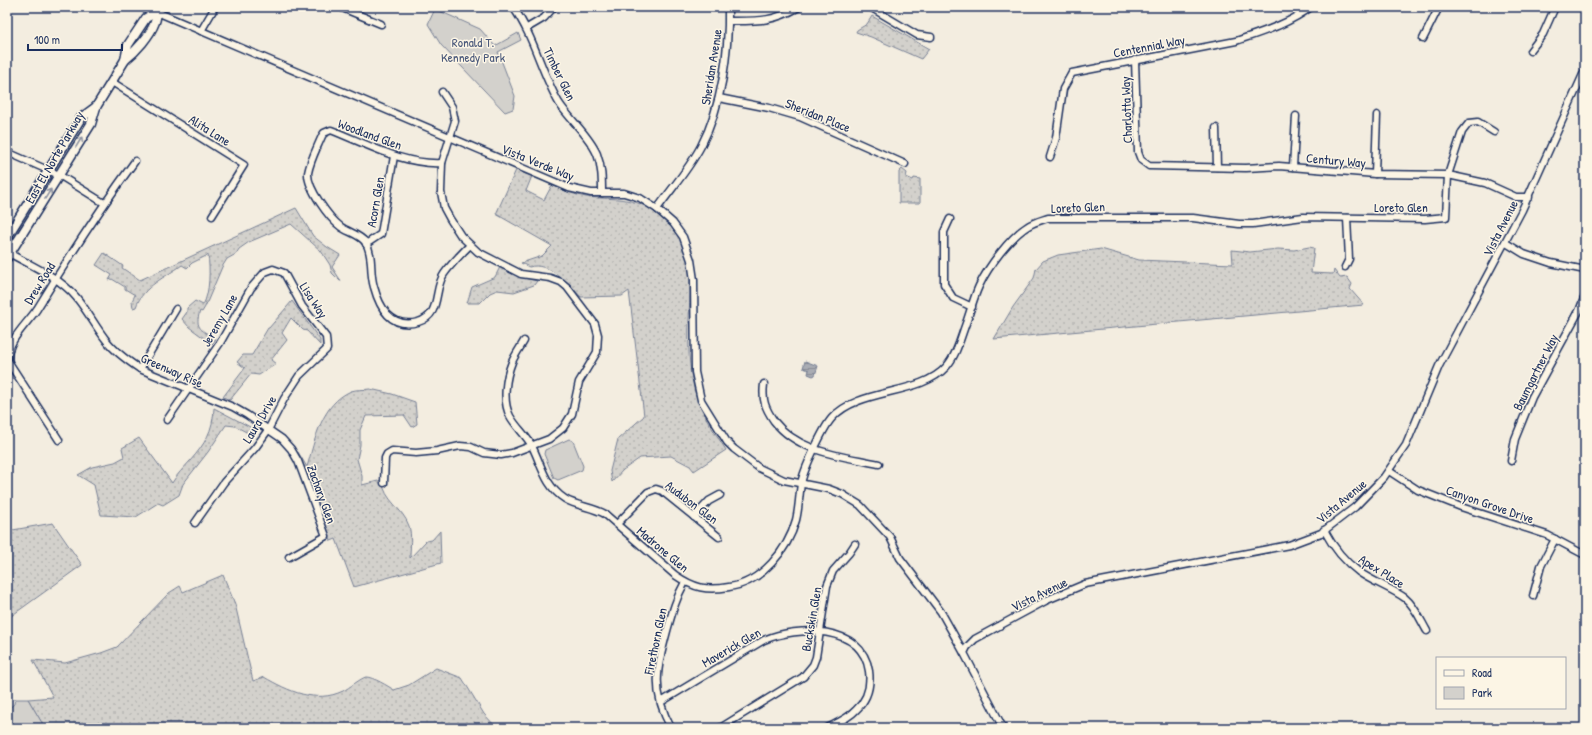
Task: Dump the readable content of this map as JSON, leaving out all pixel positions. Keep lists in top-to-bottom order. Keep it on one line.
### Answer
{"streets":{"main road":["East El Norte Parkway"],"street":["Centennial Way","Sheridan Avenue","Timber Glen","Charlotta Way","Sheridan Place","Alita Lane","Woodland Glen","Century Way","Vista Verde Way","Acorn Glen","Loreto Glen","Vista Avenue","Drew Road","Lisa Way","Jeremy Lane","Greenway Rise","Baumgartner Way","Laura Drive","Zachary Glen","Audubon Glen","Canyon Grove Drive","Madrone Glen","Apex Place","Buckskin Glen","Firethorn Glen","Maverick Glen"]},"crossings":[["Centennial Way","Charlotta Way"],["Sheridan Avenue","Sheridan Place"],["Sheridan Avenue","Vista Verde Way"],["Timber Glen","Vista Verde Way"],["Charlotta Way","Century Way"],["Alita Lane","East El Norte Parkway"],["Woodland Glen","Acorn Glen"],["East El Norte Parkway","Vista Verde Way"],["East El Norte Parkway","Greenway Rise"],["Century Way","Loreto Glen"],["Century Way","Vista Avenue"],["Vista Verde Way","Loreto Glen"],["Vista Verde Way","Vista Avenue"],["Vista Verde Way","Madrone Glen"],["Loreto Glen","Madrone Glen"],["Vista Avenue","Canyon Grove Drive"],["Vista Avenue","Apex Place"],["Drew Road","Greenway Rise"],["Lisa Way","Jeremy Lane"],["Lisa Way","Laura Drive"],["Jeremy Lane","Greenway Rise"],["Greenway Rise","Laura Drive"],["Greenway Rise","Zachary Glen"],["Laura Drive","Zachary Glen"],["Audubon Glen","Madrone Glen"],["Madrone Glen","Firethorn Glen"],["Buckskin Glen","Maverick Glen"],["Firethorn Glen","Maverick Glen"]],"parks":["Ronald T. Kennedy Park"],"legend":["Road","Park"],"scale_bar":"100 m"}
